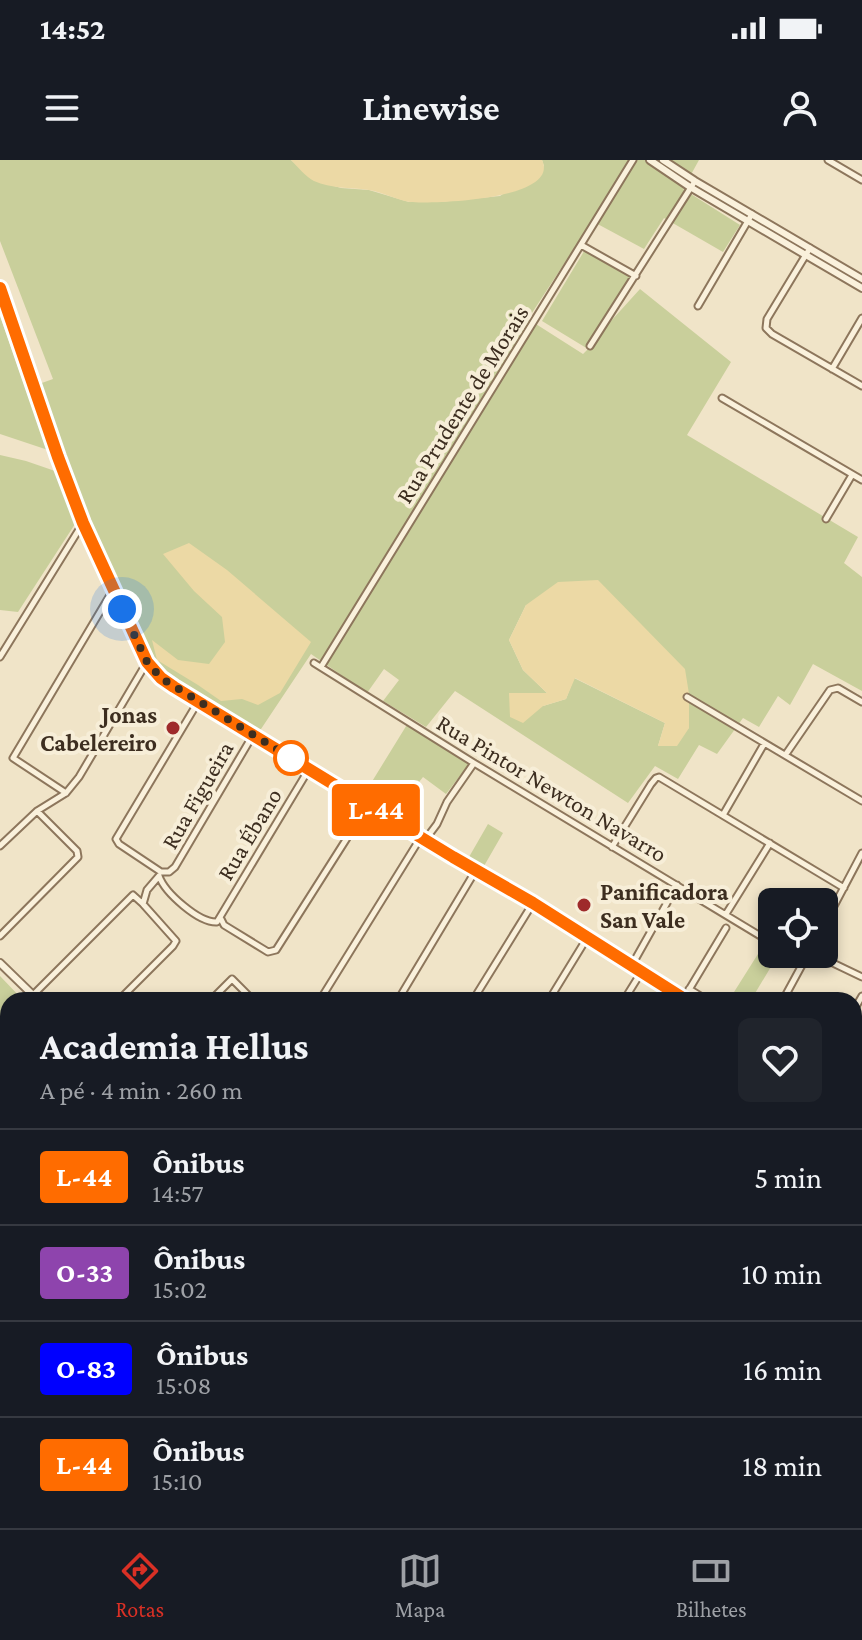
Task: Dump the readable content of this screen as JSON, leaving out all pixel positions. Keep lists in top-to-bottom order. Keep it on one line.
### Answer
{"streets":{"street":["Rua Prudente de Morais","Rua Pintor Newton Navarro","Rua Figueira","Rua Ébano"]},"crossings":[["Rua Prudente de Morais","Rua Pintor Newton Navarro"]],"places":["Jonas Cabelereiro","Panificadora San Vale"],"lines":["bus line L-44"],"page":{"status":"14:52","header":"Linewise","on_map":"L-44","heading":["Academia Hellus","A pé · 4 min · 260 m"],"list":[{"mark":"L-44","name":"Ônibus","note":"14:57","value":"5 min"},{"mark":"O-33","name":"Ônibus","note":"15:02","value":"10 min"},{"mark":"O-83","name":"Ônibus","note":"15:08","value":"16 min"},{"mark":"L-44","name":"Ônibus","note":"15:10","value":"18 min"}],"tabs":["Rotas","Mapa","Bilhetes"]}}
